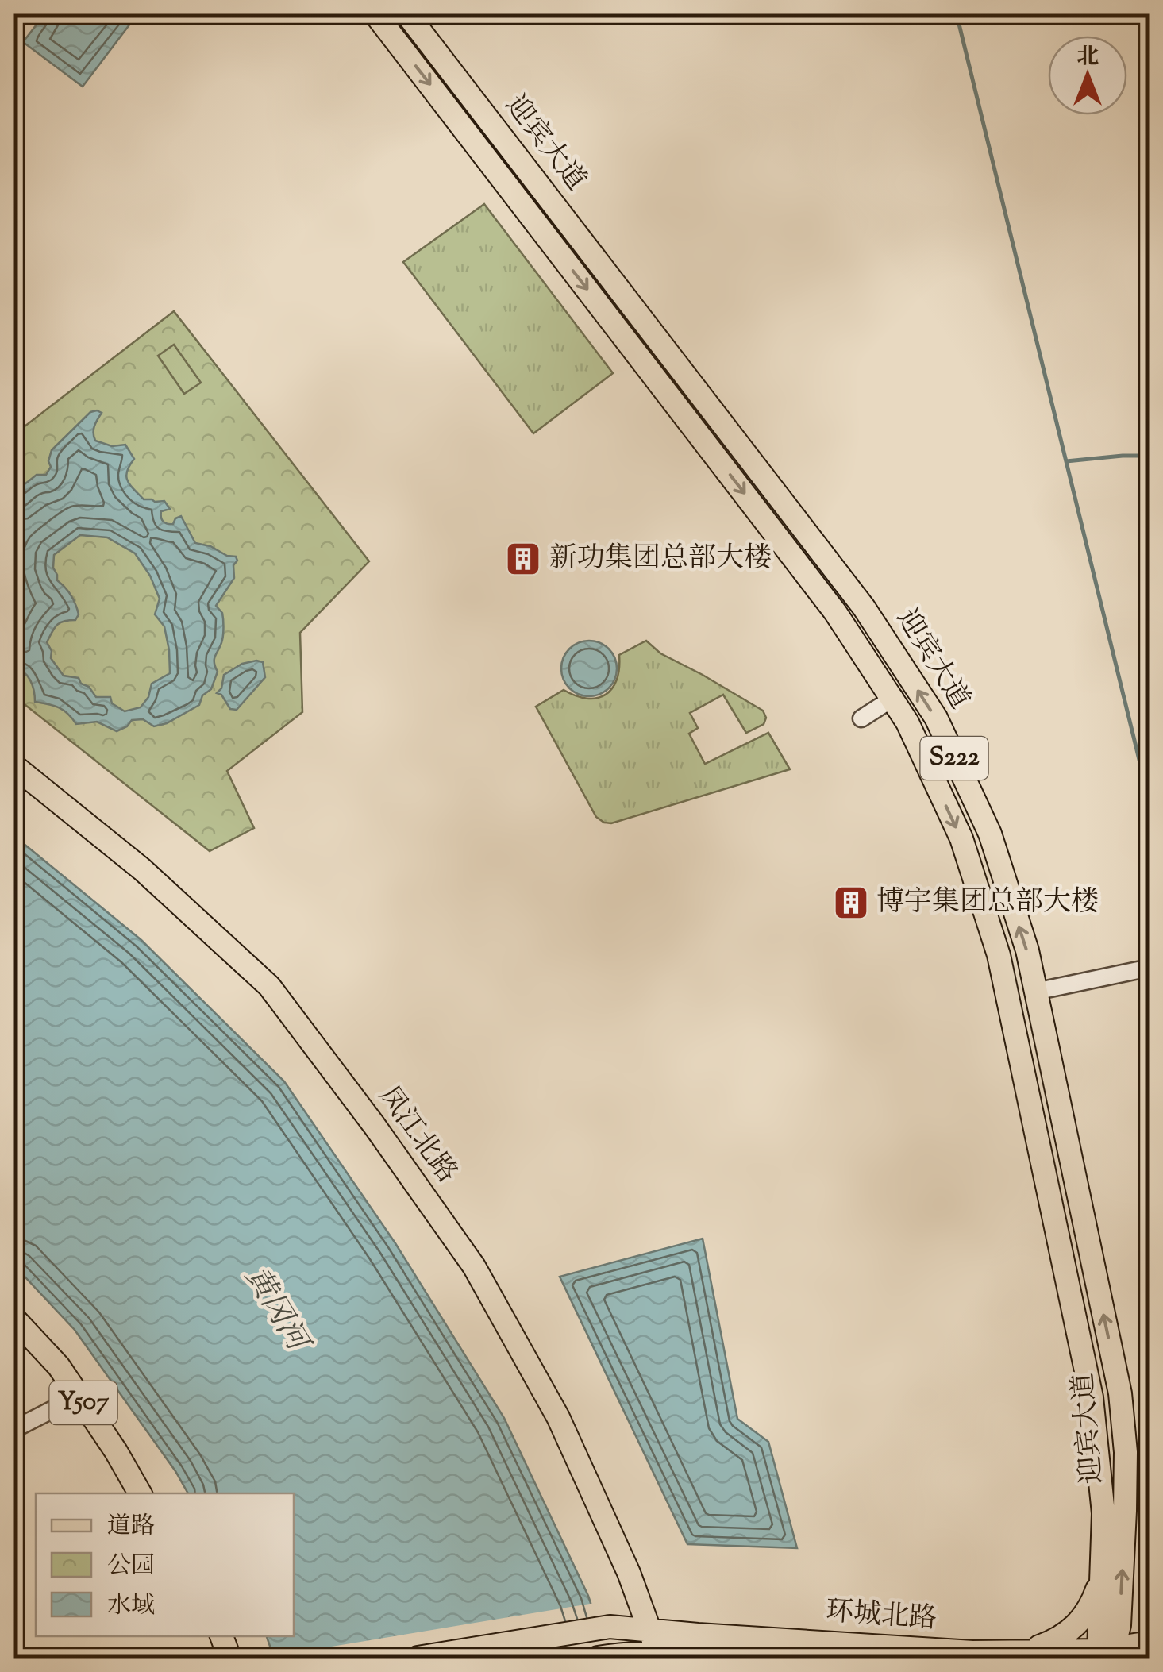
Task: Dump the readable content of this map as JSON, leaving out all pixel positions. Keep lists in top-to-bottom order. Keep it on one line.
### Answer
{"streets":{"main road":["迎宾大道","S222","凤江北路","Y507","环城北路"]},"crossings":[["迎宾大道","环城北路"],["凤江北路","环城北路"]],"water":["黄冈河"],"places":{"building":["新功集团总部大楼","博宇集团总部大楼"]},"legend":["道路","公园","水域"],"north":"top"}
